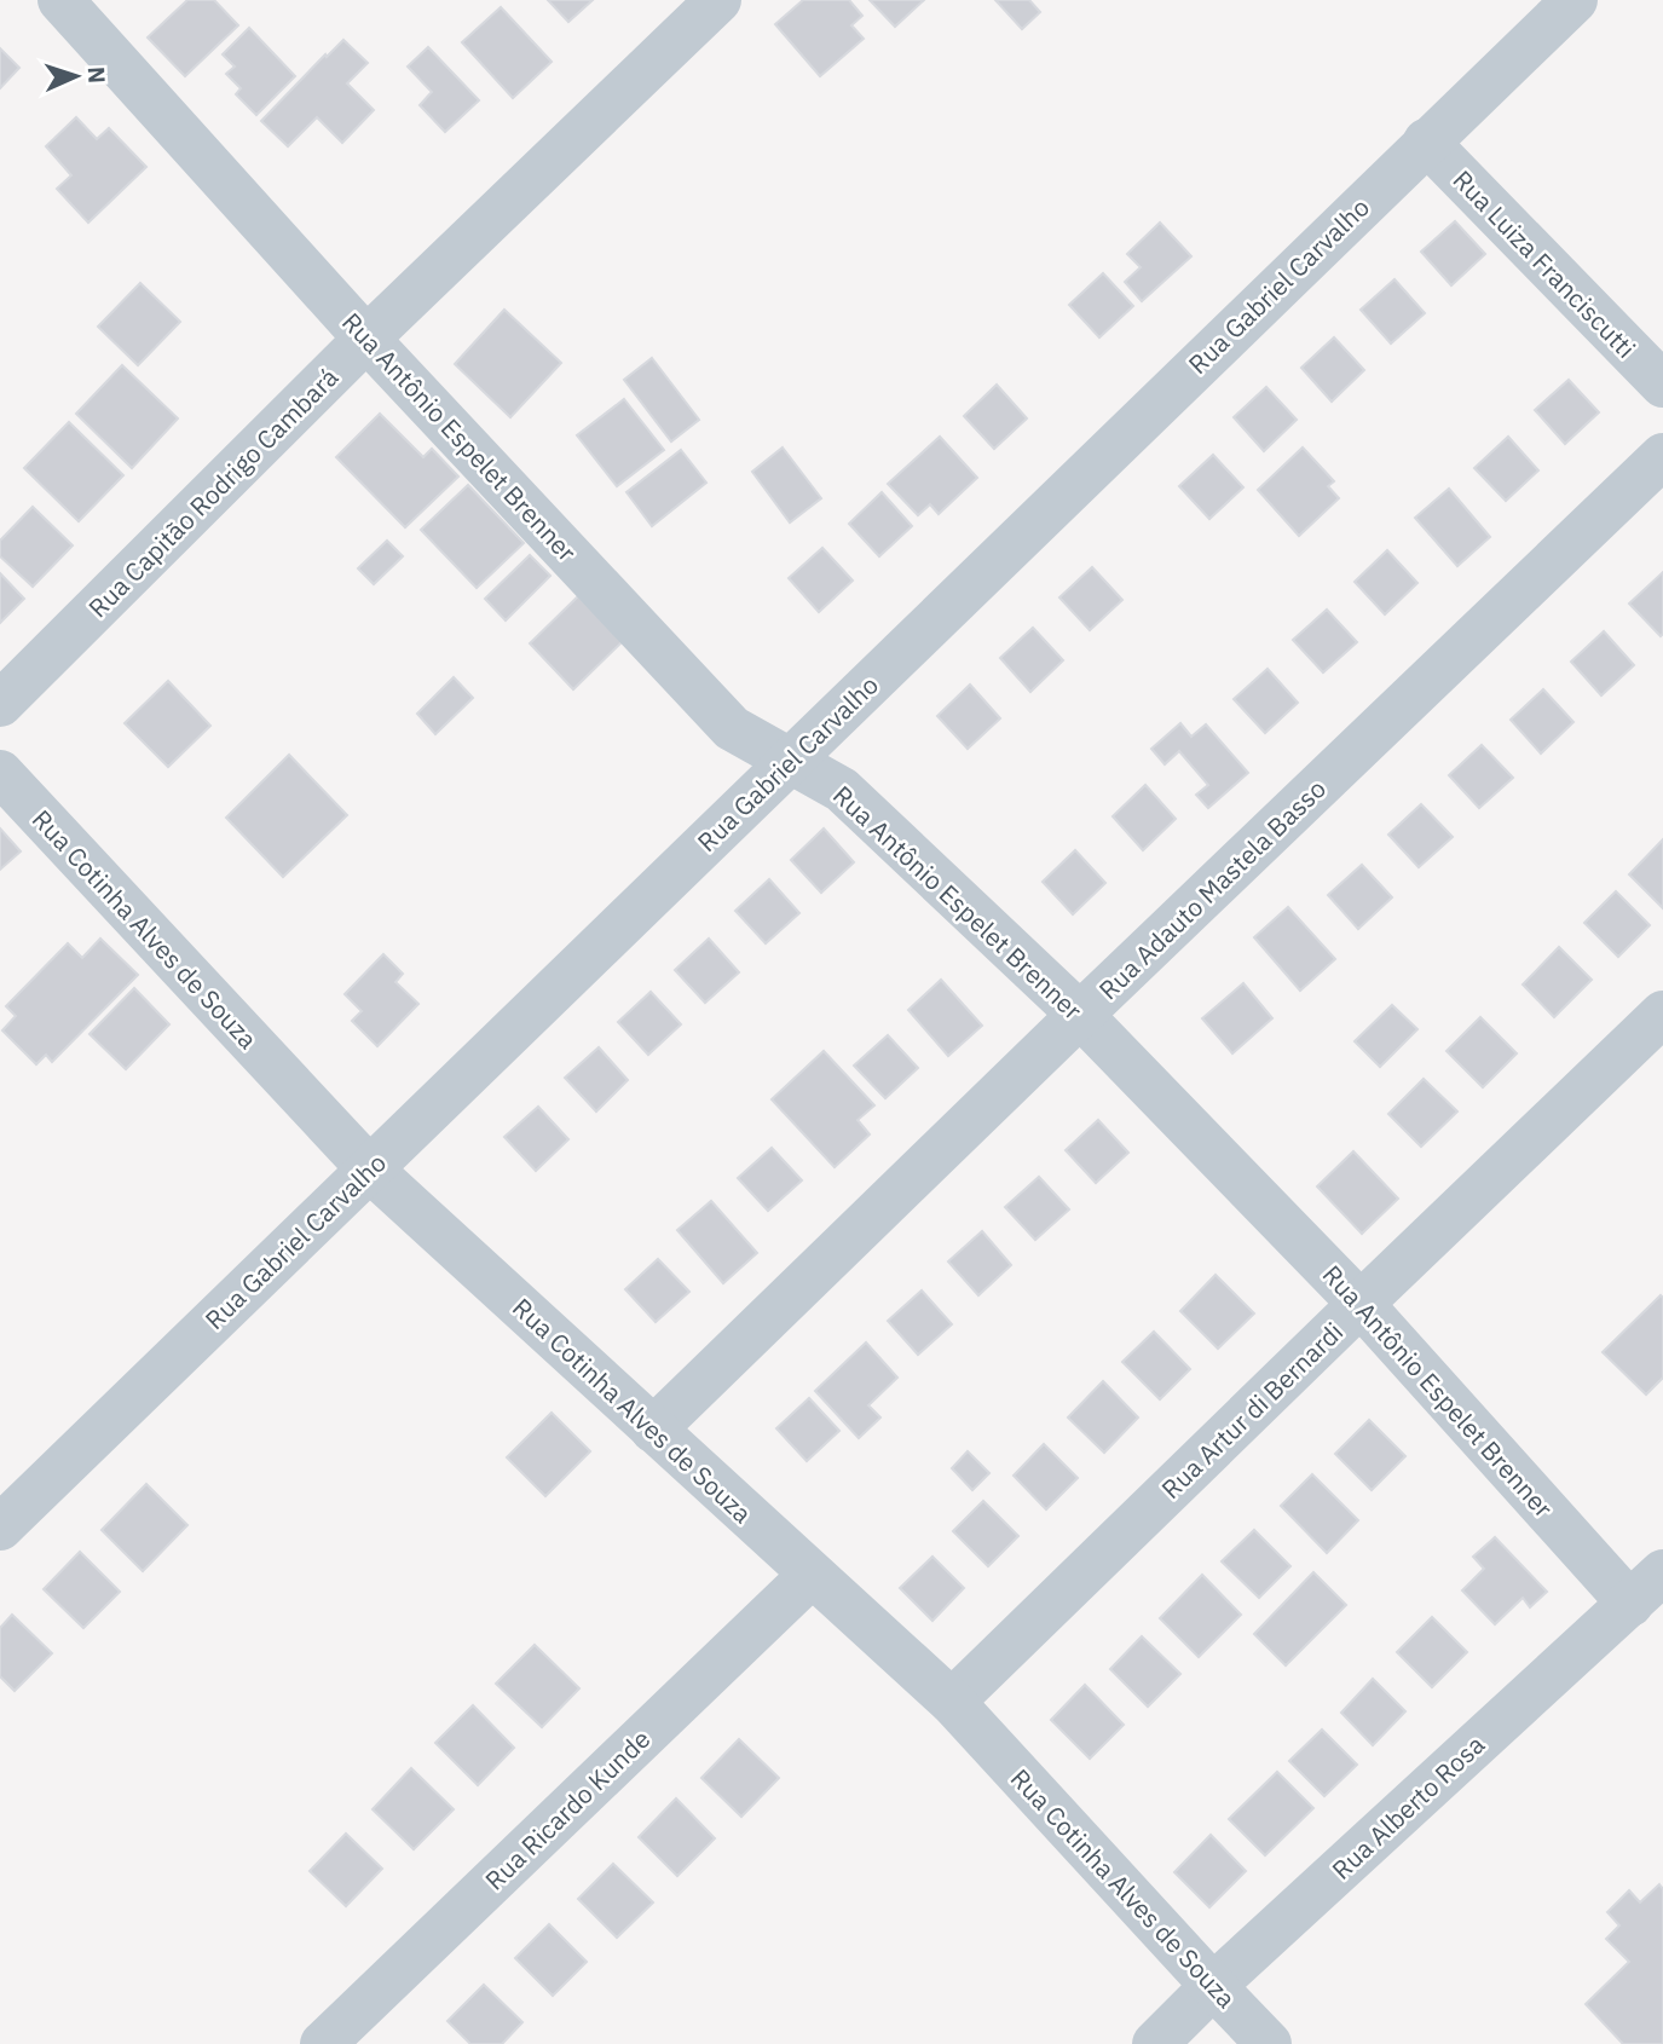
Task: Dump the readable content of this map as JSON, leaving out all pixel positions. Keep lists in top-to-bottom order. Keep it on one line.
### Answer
{"streets":{"street":["Rua Luiza Franciscutti","Rua Gabriel Carvalho","Rua Antônio Espelet Brenner","Rua Capitão Rodrigo Cambará","Rua Adauto Mastela Basso","Rua Cotinha Alves de Souza","Rua Artur di Bernardi","Rua Alberto Rosa","Rua Ricardo Kunde"]},"crossings":[["Rua Luiza Franciscutti","Rua Gabriel Carvalho"],["Rua Gabriel Carvalho","Rua Antônio Espelet Brenner"],["Rua Gabriel Carvalho","Rua Cotinha Alves de Souza"],["Rua Antônio Espelet Brenner","Rua Capitão Rodrigo Cambará"],["Rua Antônio Espelet Brenner","Rua Adauto Mastela Basso"],["Rua Antônio Espelet Brenner","Rua Artur di Bernardi"],["Rua Antônio Espelet Brenner","Rua Alberto Rosa"],["Rua Adauto Mastela Basso","Rua Cotinha Alves de Souza"],["Rua Cotinha Alves de Souza","Rua Artur di Bernardi"],["Rua Cotinha Alves de Souza","Rua Alberto Rosa"],["Rua Cotinha Alves de Souza","Rua Ricardo Kunde"]],"north":"right"}
